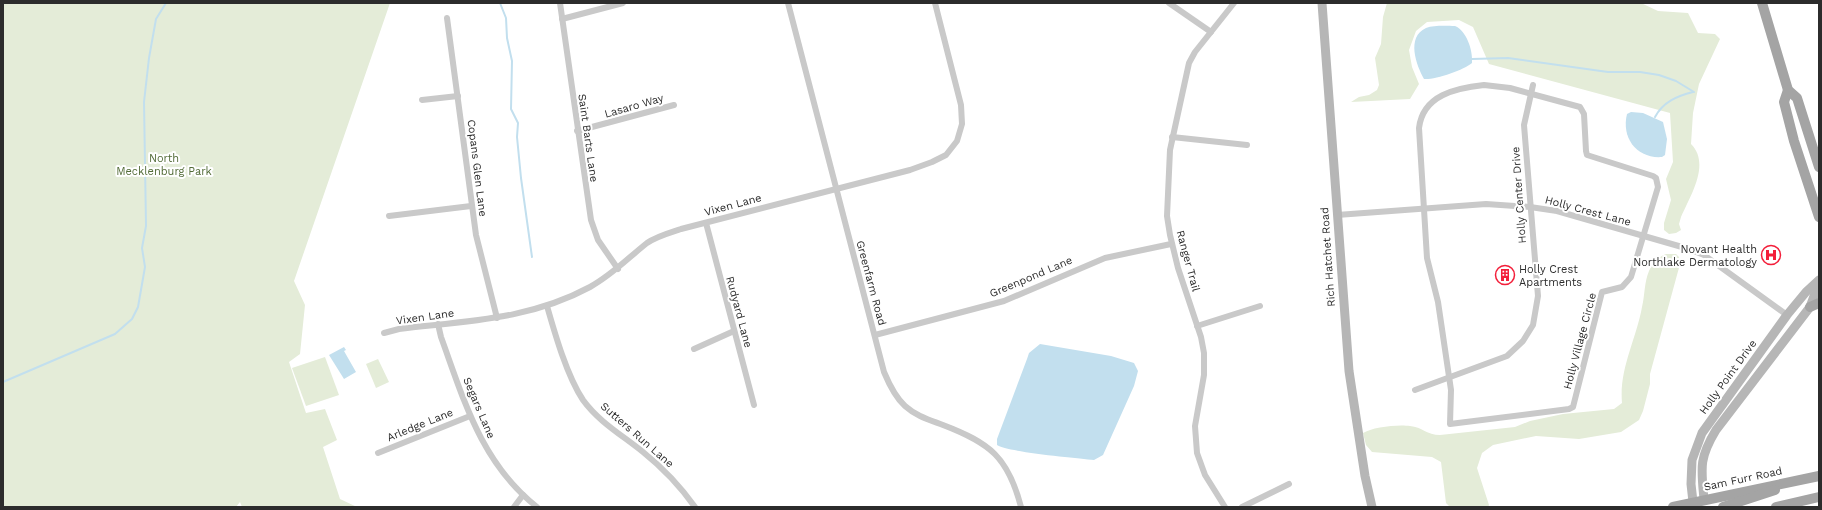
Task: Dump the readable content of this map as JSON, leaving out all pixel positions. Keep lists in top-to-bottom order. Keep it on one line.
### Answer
{"streets":{"main road":["Rich Hatchet Road","Holly Point Drive","Sam Furr Road"],"street":["Lasaro Way","Saint Barts Lane","Copans Glen Lane","Holly Center Drive","Vixen Lane","Holly Crest Lane","Ranger Trail","Greenpond Lane","Greenfarm Road","Rudyard Lane","Holly Village Circle","Segars Lane","Arledge Lane","Sutters Run Lane"]},"crossings":[["Lasaro Way","Saint Barts Lane"],["Saint Barts Lane","Vixen Lane"],["Copans Glen Lane","Vixen Lane"],["Holly Center Drive","Holly Crest Lane"],["Holly Center Drive","Holly Village Circle"],["Vixen Lane","Greenfarm Road"],["Vixen Lane","Rudyard Lane"],["Vixen Lane","Segars Lane"],["Vixen Lane","Sutters Run Lane"],["Holly Crest Lane","Rich Hatchet Road"],["Holly Crest Lane","Holly Village Circle"],["Holly Crest Lane","Holly Point Drive"],["Ranger Trail","Greenpond Lane"],["Greenpond Lane","Greenfarm Road"],["Holly Point Drive","Sam Furr Road"],["Segars Lane","Arledge Lane"]],"parks":["North Mecklenburg Park"],"places":{"hospital":["Novant Health Northlake Dermatology"],"building":["Holly Crest Apartments"]}}
